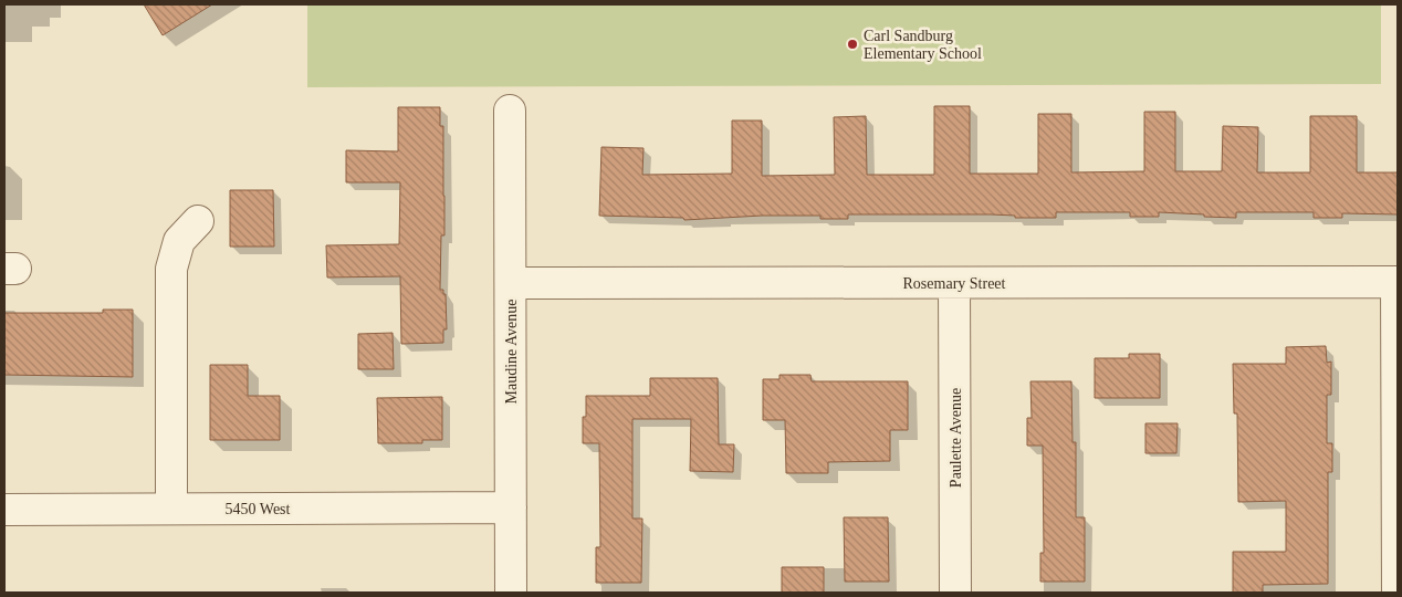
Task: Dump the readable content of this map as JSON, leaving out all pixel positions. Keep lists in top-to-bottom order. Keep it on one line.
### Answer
{"streets":{"street":["Rosemary Street","Maudine Avenue","Paulette Avenue","5450 West"]},"crossings":[["Rosemary Street","Maudine Avenue"],["Rosemary Street","Paulette Avenue"],["Maudine Avenue","5450 West"]],"places":["Carl Sandburg Elementary School"]}
